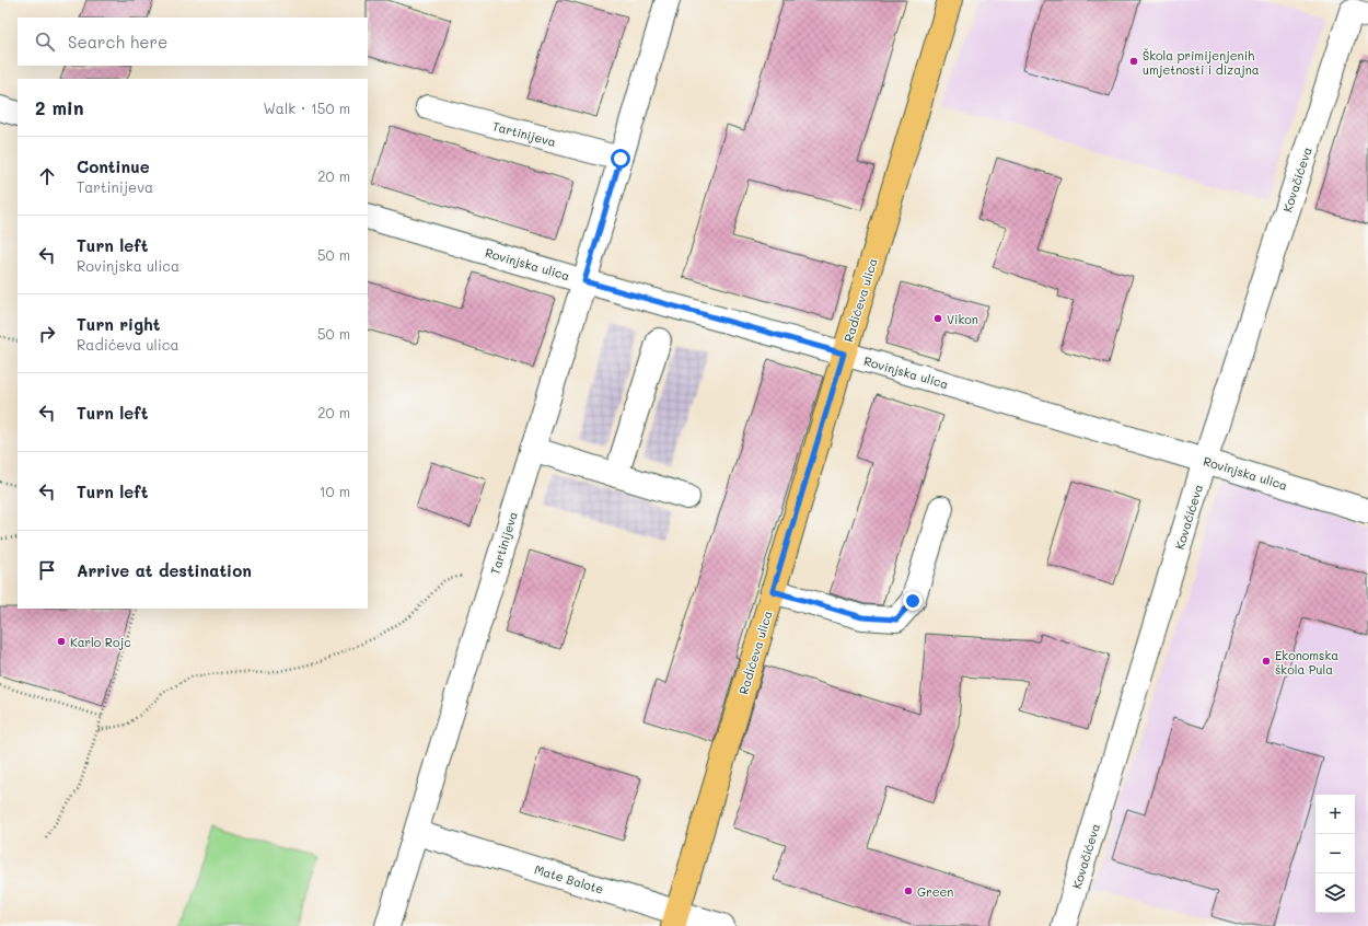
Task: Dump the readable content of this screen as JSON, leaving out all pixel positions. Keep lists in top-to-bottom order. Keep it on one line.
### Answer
{"streets":{"main road":["Radićeva ulica"],"street":["Tartinijeva","Kovačićeva","Rovinjska ulica","Mate Balote"]},"crossings":[["Tartinijeva","Rovinjska ulica"],["Tartinijeva","Mate Balote"],["Kovačićeva","Rovinjska ulica"],["Rovinjska ulica","Radićeva ulica"],["Radićeva ulica","Mate Balote"]],"places":["Škola primijenjenih umjetnosti i dizajna","Vikon","Karlo Rojc","Ekonomska škola Pula","Green"],"page":{"search":"Search here","heading":["2 min","Walk · 150 m"],"list":[["Continue","Tartinijeva","20 m"],["Turn left","Rovinjska ulica","50 m"],["Turn right","Radićeva ulica","50 m"],["Turn left","20 m"],["Turn left","10 m"],"Arrive at destination"],"map_buttons":["+","−"]}}
